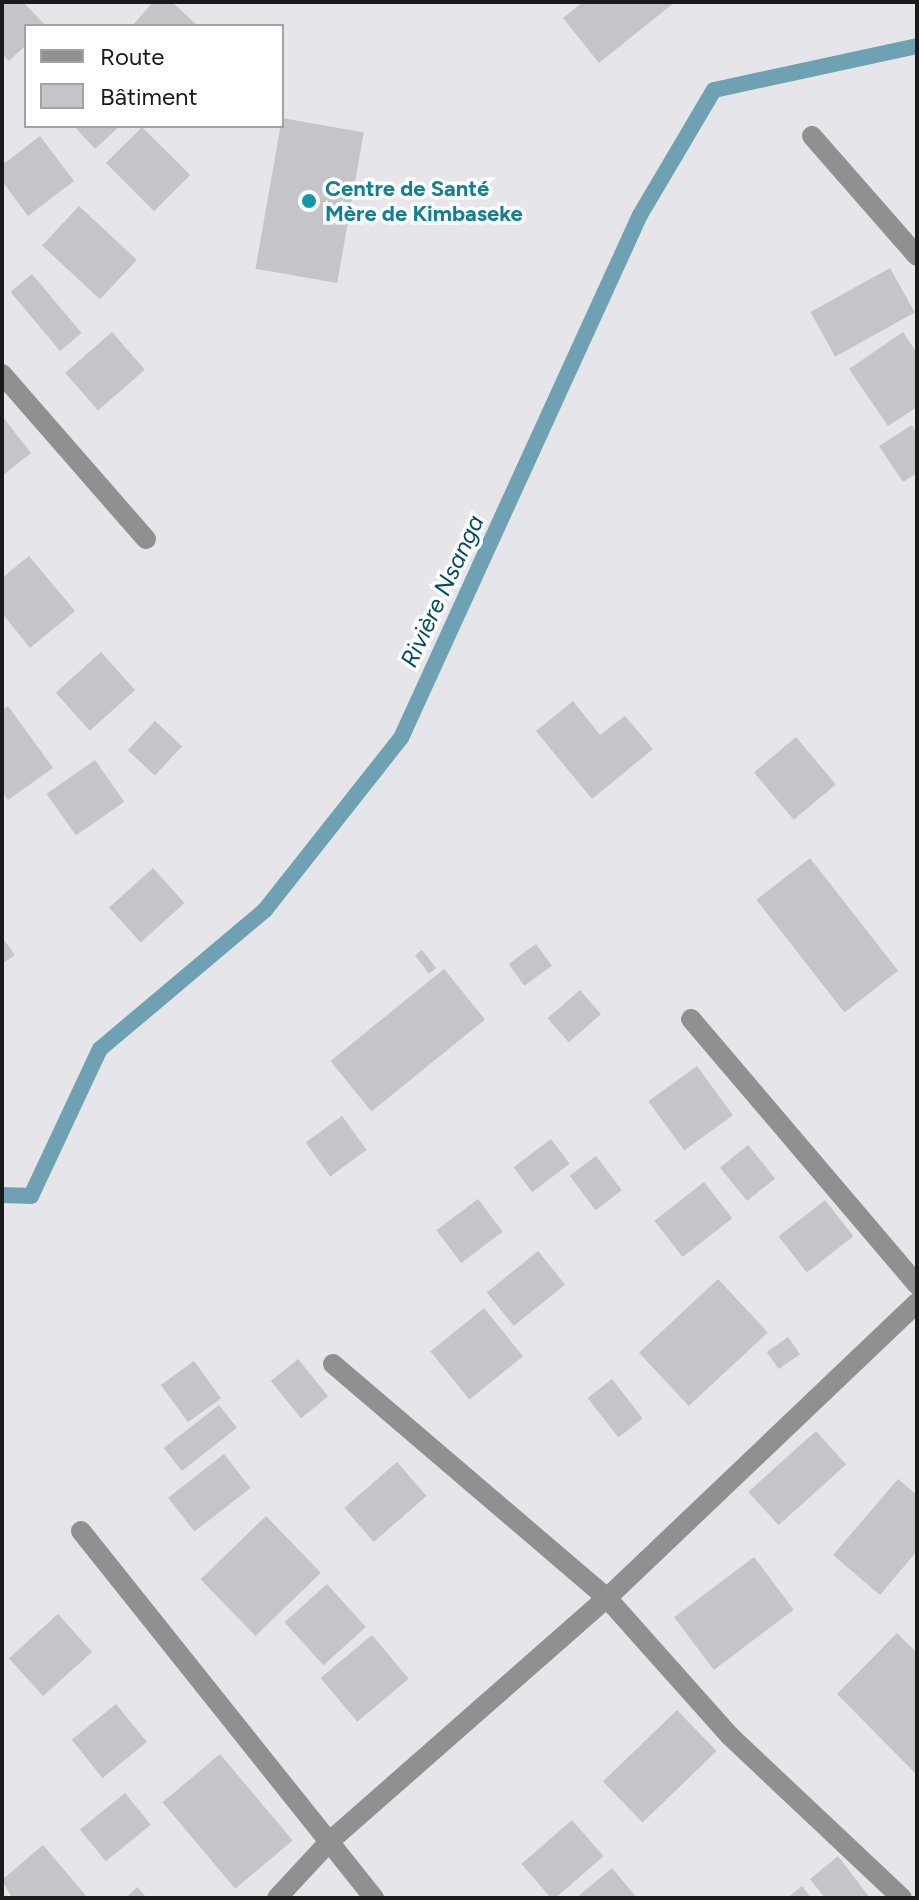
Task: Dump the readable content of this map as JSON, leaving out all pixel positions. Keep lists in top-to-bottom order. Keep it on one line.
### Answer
{"water":["Rivière Nsanga"],"places":["Centre de Santé Mère de Kimbaseke"],"legend":["Route","Bâtiment"]}
